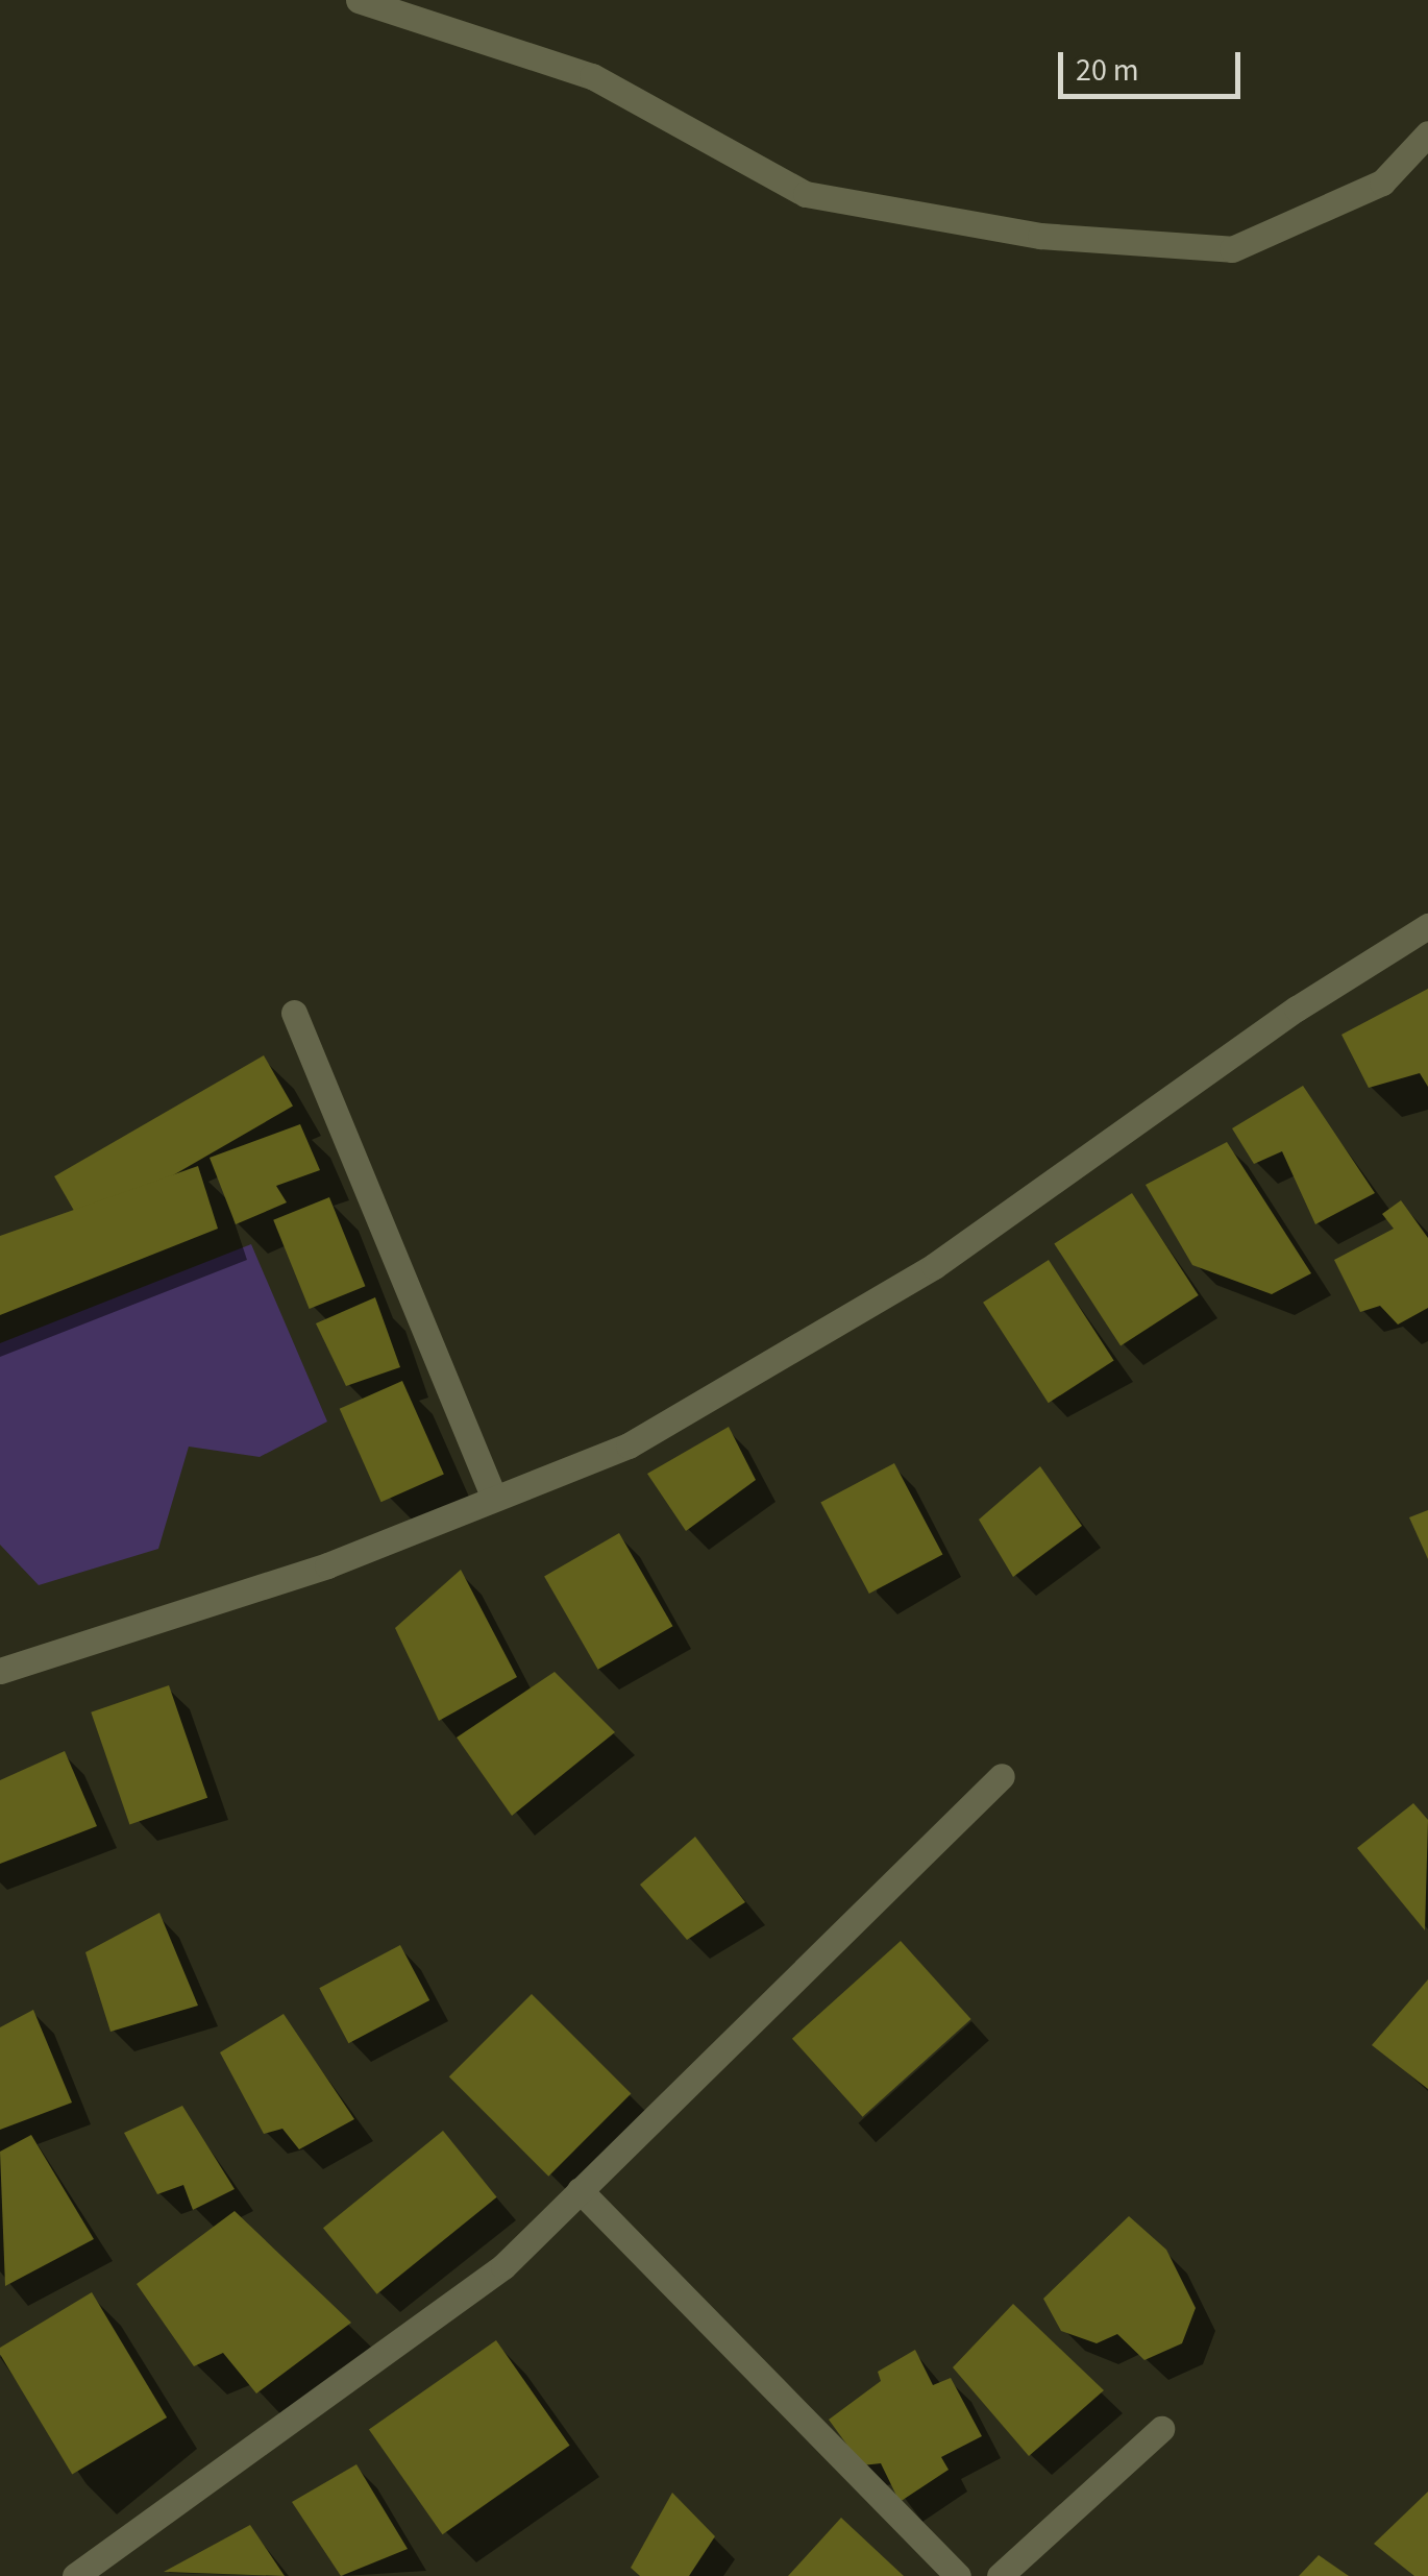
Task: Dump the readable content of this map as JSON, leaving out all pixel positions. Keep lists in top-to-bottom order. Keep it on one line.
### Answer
{"scale_bar":"20 m"}
